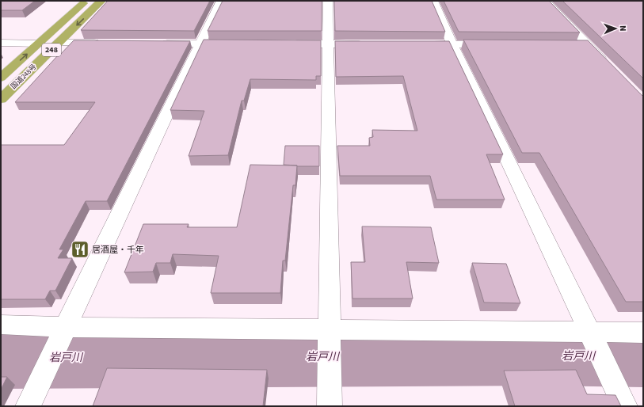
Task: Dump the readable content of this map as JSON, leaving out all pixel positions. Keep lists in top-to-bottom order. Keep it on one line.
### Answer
{"streets":{"highway":["248","国道248号"]},"water":["岩戸川"],"places":{"restaurant":["居酒屋・千年"]},"north":"right"}
